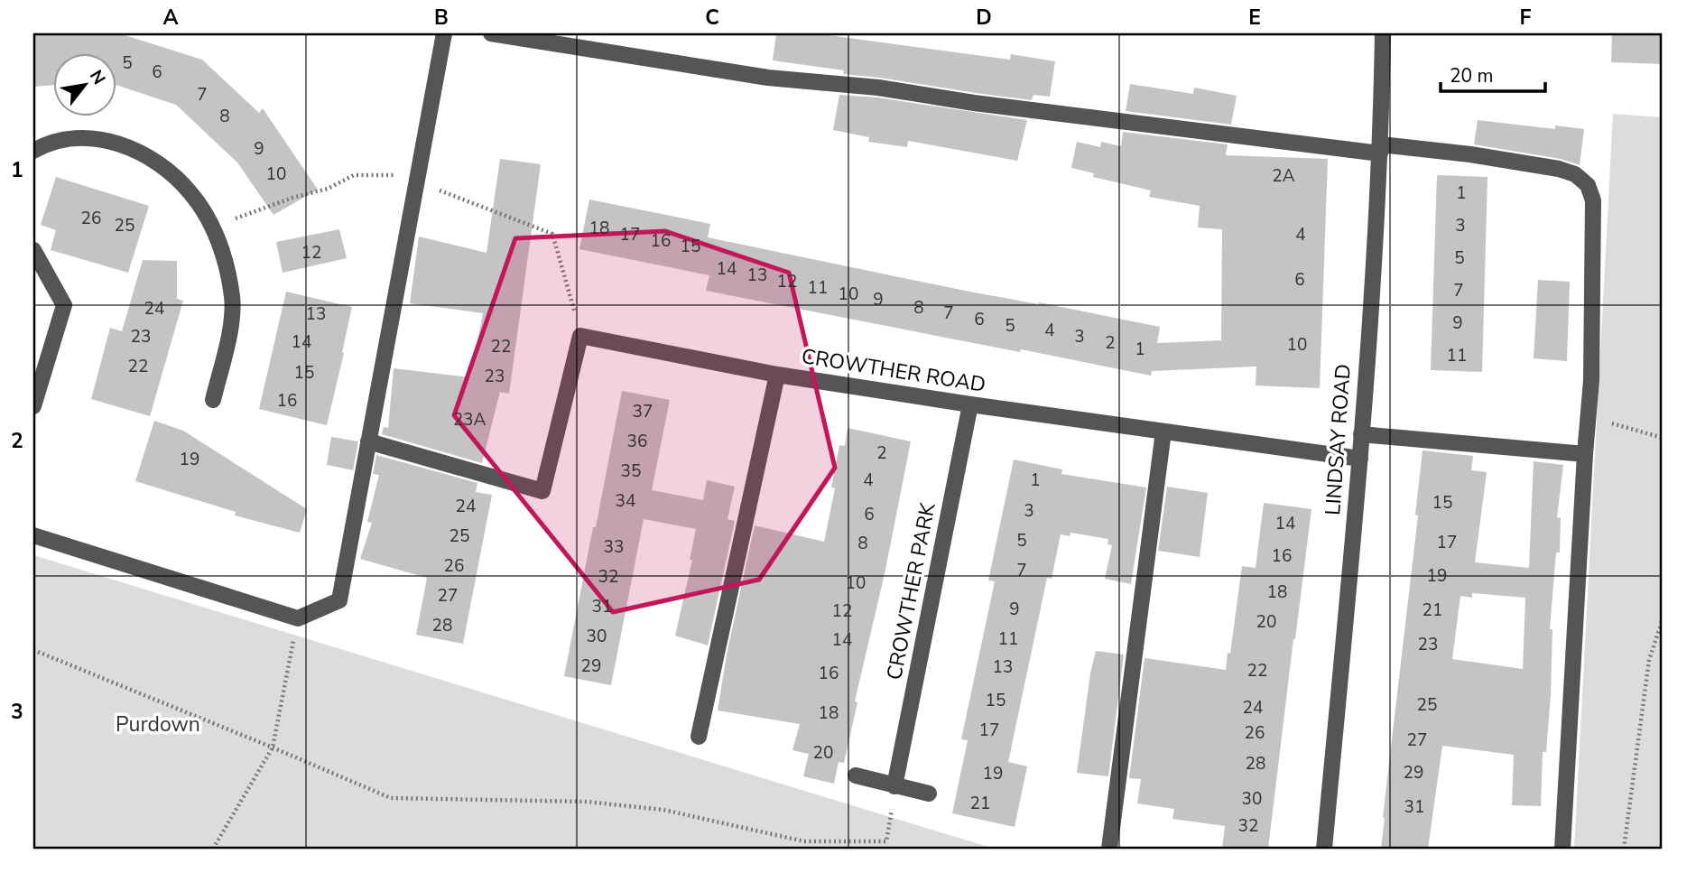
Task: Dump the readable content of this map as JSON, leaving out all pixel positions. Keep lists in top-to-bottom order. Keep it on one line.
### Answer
{"streets":{"street":["CROWTHER ROAD","LINDSAY ROAD","CROWTHER PARK"]},"crossings":[["CROWTHER ROAD","LINDSAY ROAD"],["CROWTHER ROAD","CROWTHER PARK"]],"parks":["Purdown"],"house_numbers":["5","6","7","8","9","10","2A","1","26","25","3","18","17","4","16","15","12","5","14","13","6","12","11","7","10","9","8","24","7","13","6","9","5","4","23","3","14","2","10","22","1","11","22","15","23","16","37","23A","36","2","19","35","4","1","34","15","24","3","6","14","25","5","17","8","33","16","26","7","19","32","10","18","27","31","9","21","12","20","28","30","11","14","23","29","13","22","16","15","25","24","18","17","26","27","20","28","29","19","30","21","31","32"],"scale_bar":"20 m","north":"top right","grid":{"columns":["A","B","C","D","E","F"],"rows":["1","2","3"]}}
